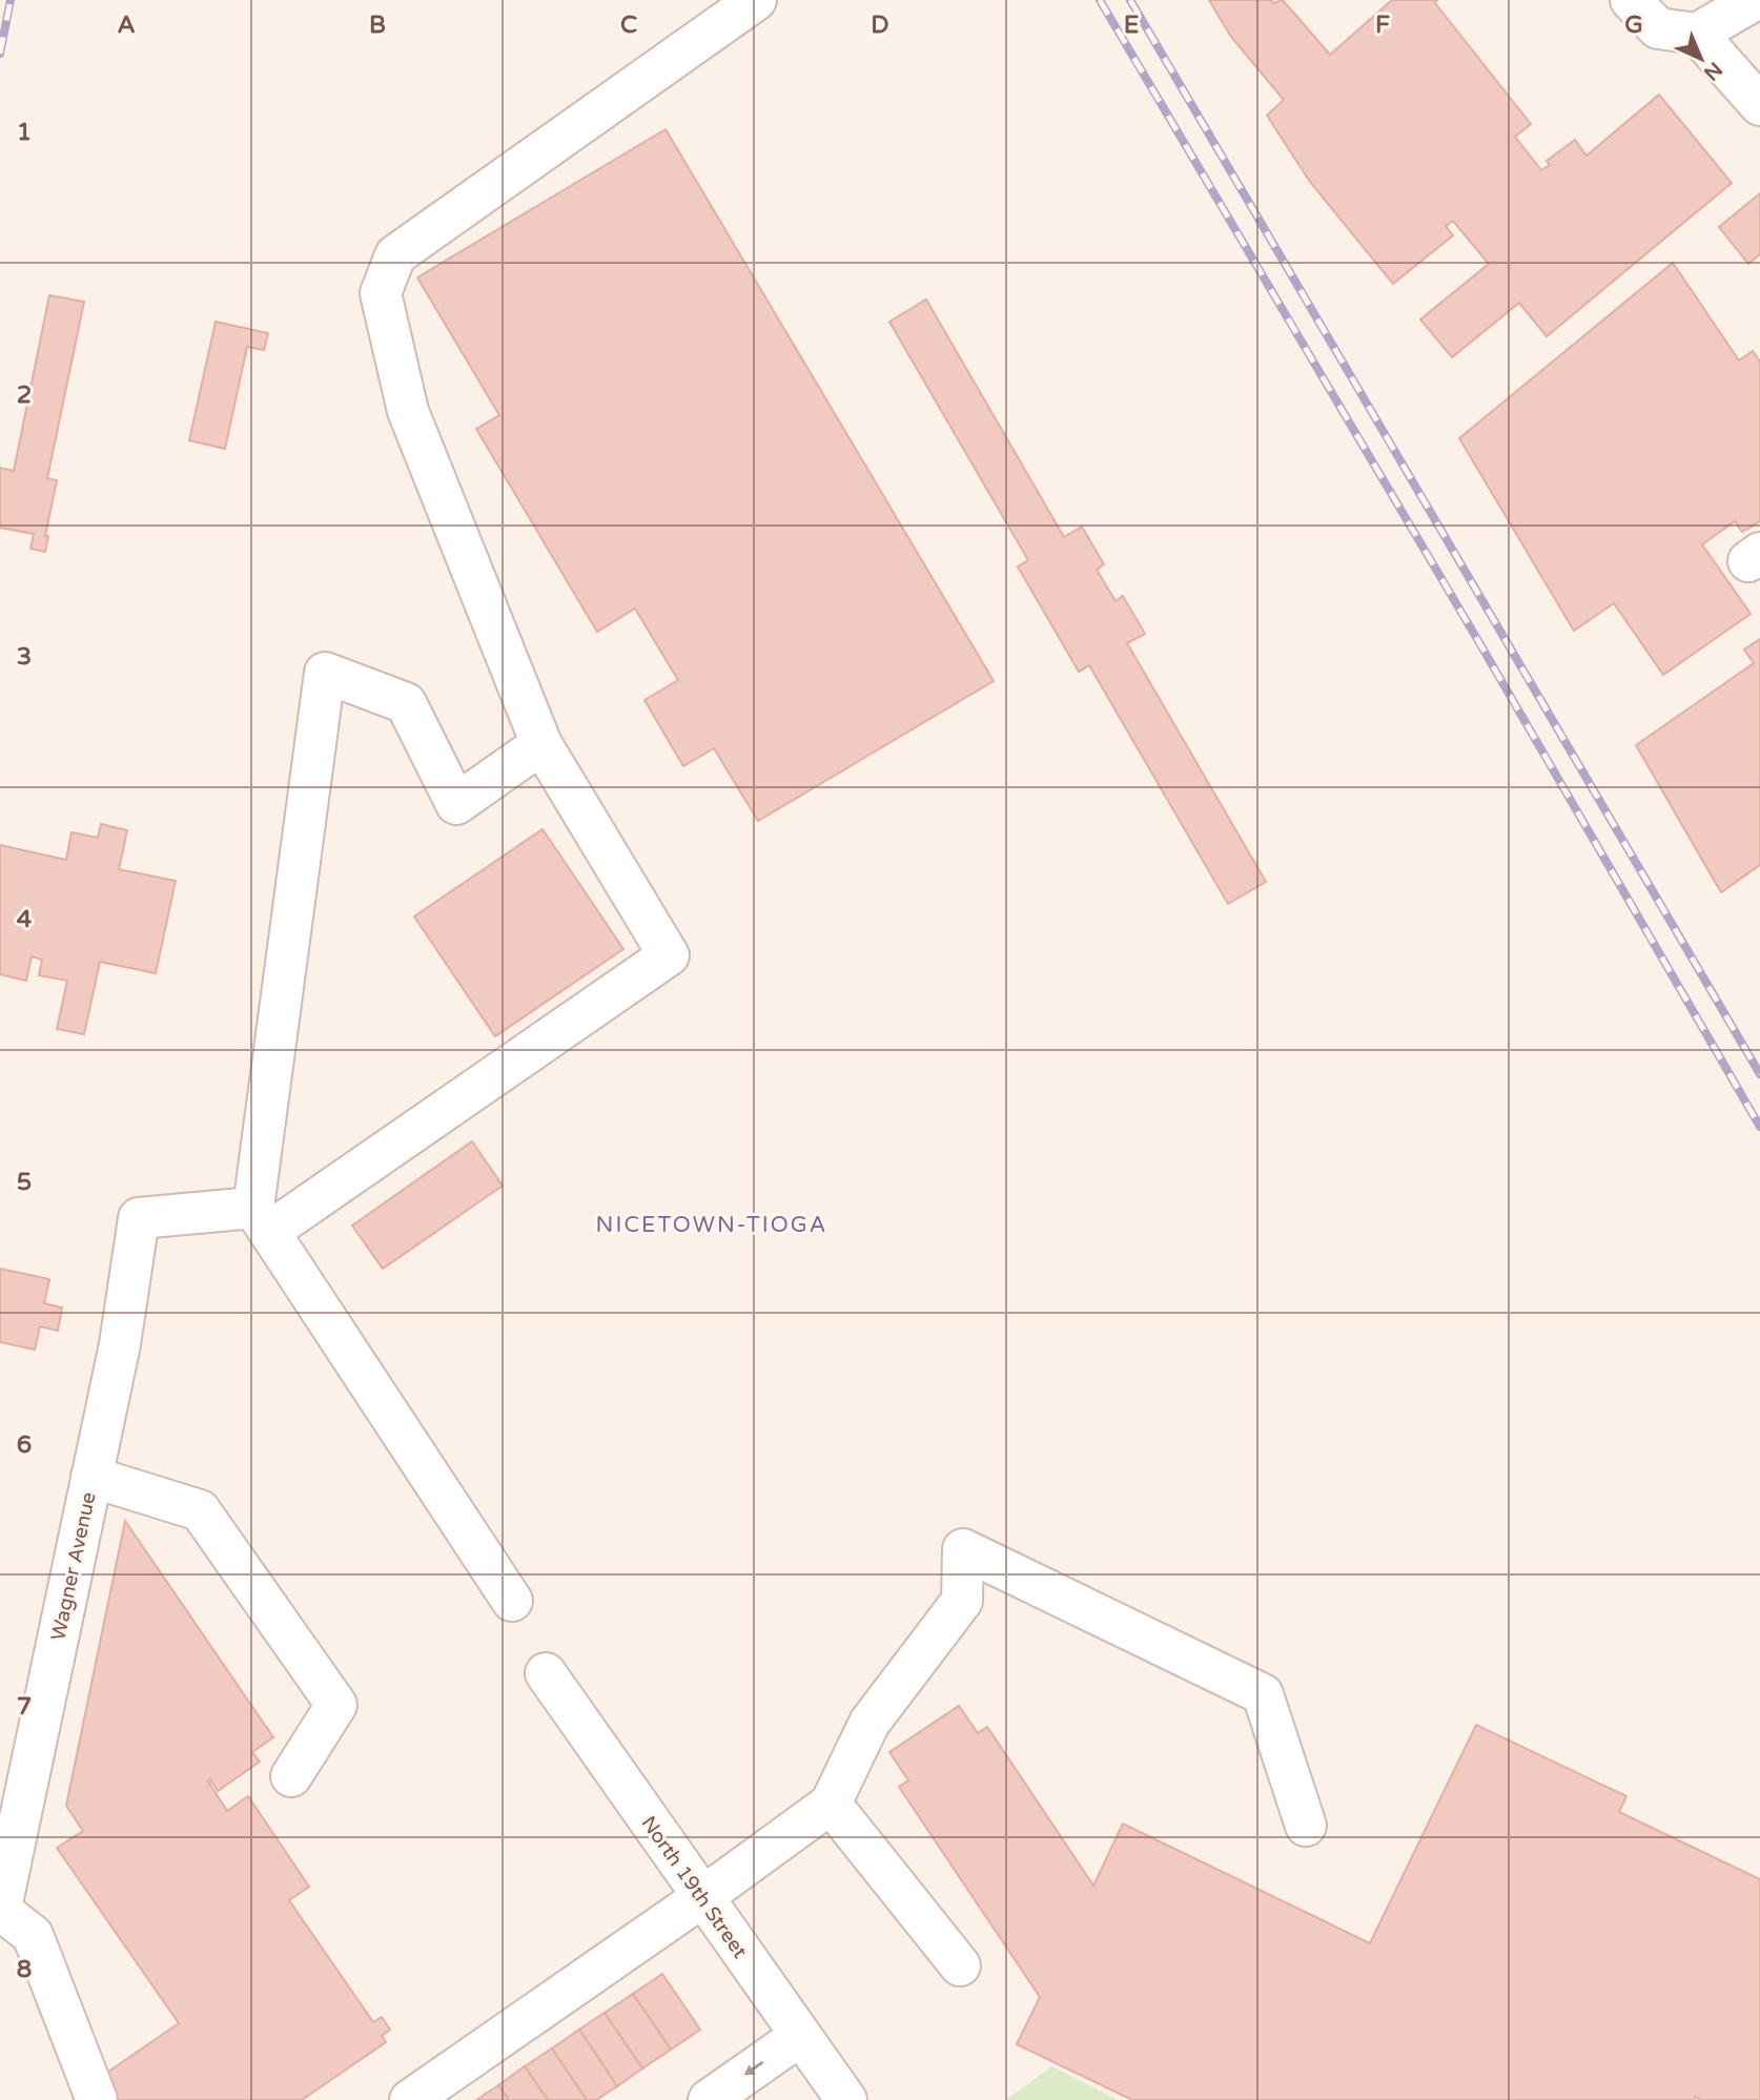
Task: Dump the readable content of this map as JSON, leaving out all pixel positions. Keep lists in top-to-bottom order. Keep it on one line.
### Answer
{"streets":{"street":["Wagner Avenue","North 19th Street"]},"districts":["NICETOWN-TIOGA"],"north":"bottom right","grid":{"columns":["A","B","C","D","E","F","G"],"rows":["1","2","3","4","5","6","7","8"]}}
